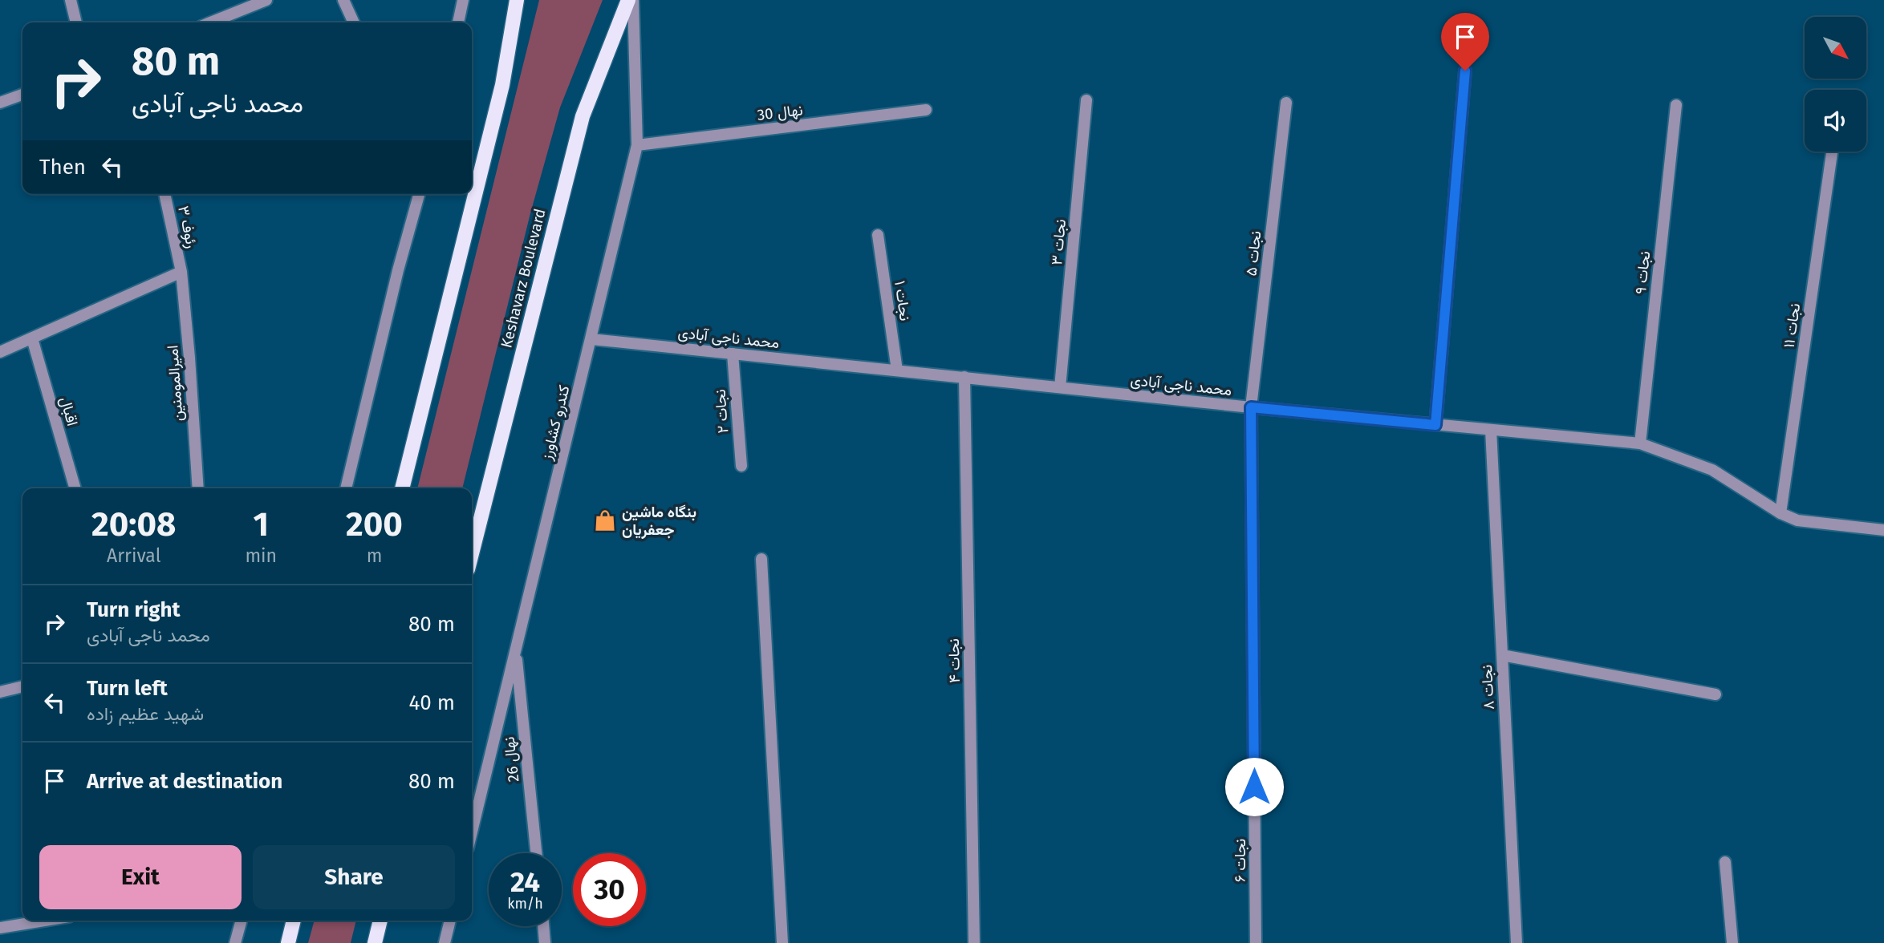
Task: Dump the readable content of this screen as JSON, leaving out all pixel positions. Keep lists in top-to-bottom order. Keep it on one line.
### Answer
{"streets":{"main road":["Keshavarz Boulevard"],"street":["نهال 30","رئوف ۳","نجات ۳","نجات ۵","نجات ۹","نجات ۱","نجات ۱۱","محمد ناجی آبادی","امیرالمومنین","اقبال","نجات ۲","کندرو کشاورز","نجات ۴","نجات ۸","نهال 26","نجات ۶"]},"crossings":[["نهال 30","کندرو کشاورز"],["رئوف ۳","امیرالمومنین"],["نجات ۳","محمد ناجی آبادی"],["نجات ۵","محمد ناجی آبادی"],["نجات ۵","نجات ۶"],["نجات ۹","محمد ناجی آبادی"],["نجات ۱","محمد ناجی آبادی"],["نجات ۱۱","محمد ناجی آبادی"],["محمد ناجی آبادی","نجات ۲"],["محمد ناجی آبادی","کندرو کشاورز"],["محمد ناجی آبادی","نجات ۴"],["محمد ناجی آبادی","نجات ۸"],["محمد ناجی آبادی","نجات ۶"],["کندرو کشاورز","نهال 26"]],"places":{"shop":["بنگاه ماشین جعفریان"]},"north":"bottom right","page":{"turn":["80 m","محمد ناجی آبادی"],"then":"Then","eta":["20:08","Arrival","1","min","200","m"],"list":[{"name":"Turn right","note":"محمد ناجی آبادی","value":"80 m"},{"name":"Turn left","note":"شهید عظیم زاده","value":"40 m"},{"name":"Arrive at destination","value":"80 m"}],"buttons":["Exit","Share"],"speed":"24 km/h","limit":"30"}}
